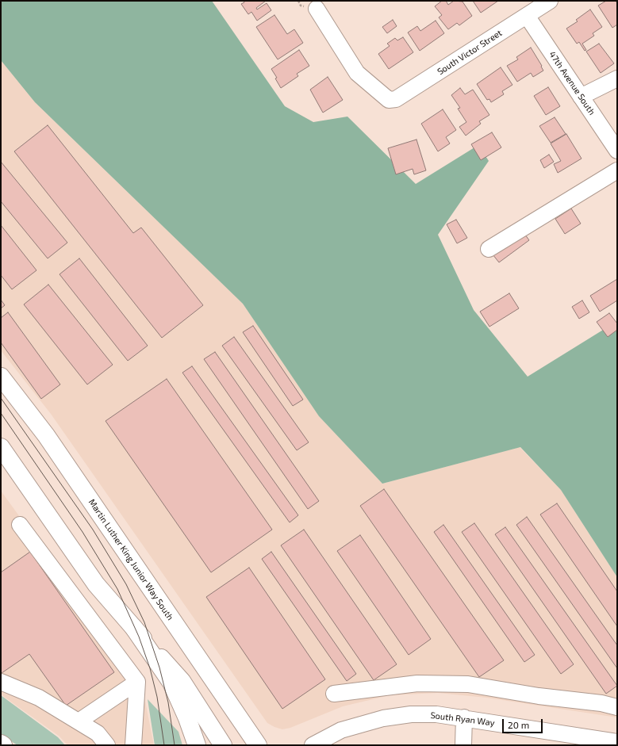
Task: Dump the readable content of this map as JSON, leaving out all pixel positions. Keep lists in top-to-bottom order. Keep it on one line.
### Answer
{"streets":{"main road":["Martin Luther King Junior Way South"],"street":["South Victor Street","47th Avenue South","South Ryan Way"]},"crossings":[["South Victor Street","47th Avenue South"]],"scale_bar":"20 m"}
